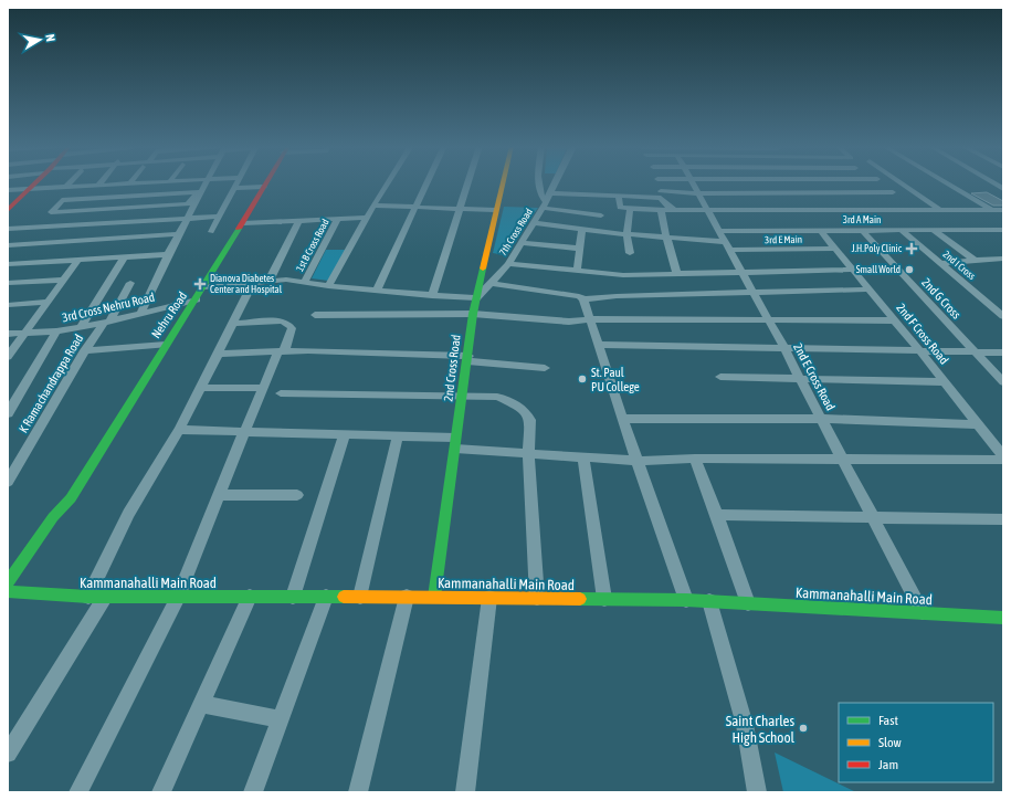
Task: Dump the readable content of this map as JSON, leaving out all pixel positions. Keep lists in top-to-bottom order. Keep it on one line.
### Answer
{"streets":{"main road":["Nehru Road","2nd Cross Road","Kammanahalli Main Road"],"street":["3rd A Main","7th Cross Road","3rd E Main","1st B Cross Road","2nd I Cross","2nd G Cross","3rd Cross Nehru Road","2nd F Cross Road","2nd E Cross Road","K Ramachandrappa Road"]},"crossings":[["3rd A Main","2nd I Cross"],["3rd A Main","2nd G Cross"],["3rd A Main","2nd F Cross Road"],["3rd A Main","2nd E Cross Road"],["7th Cross Road","3rd E Main"],["7th Cross Road","2nd Cross Road"],["3rd E Main","2nd F Cross Road"],["3rd E Main","2nd E Cross Road"],["3rd Cross Nehru Road","Nehru Road"],["3rd Cross Nehru Road","K Ramachandrappa Road"],["Nehru Road","Kammanahalli Main Road"],["2nd Cross Road","Kammanahalli Main Road"],["2nd E Cross Road","Kammanahalli Main Road"]],"places":{"health":["J.H.Poly Clinic","Dianova Diabetes Center and Hospital"],"other":["Small World","St. Paul PU College","Saint Charles High School"]},"legend":["Fast","Slow","Jam"],"north":"right"}
